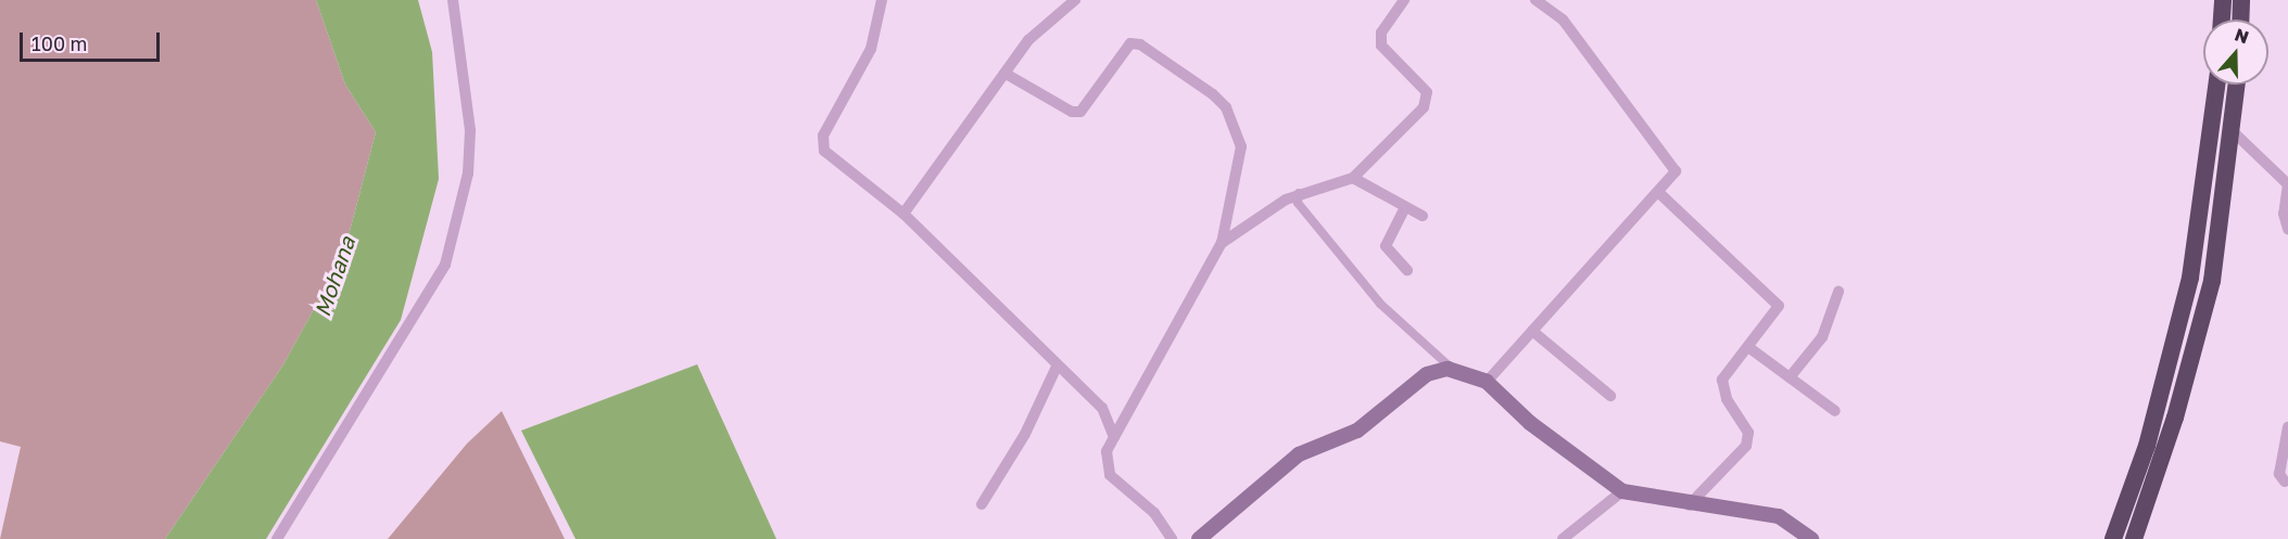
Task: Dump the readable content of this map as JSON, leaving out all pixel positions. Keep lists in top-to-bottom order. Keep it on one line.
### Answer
{"water":["Mohana"],"scale_bar":"100 m","north":"top"}
